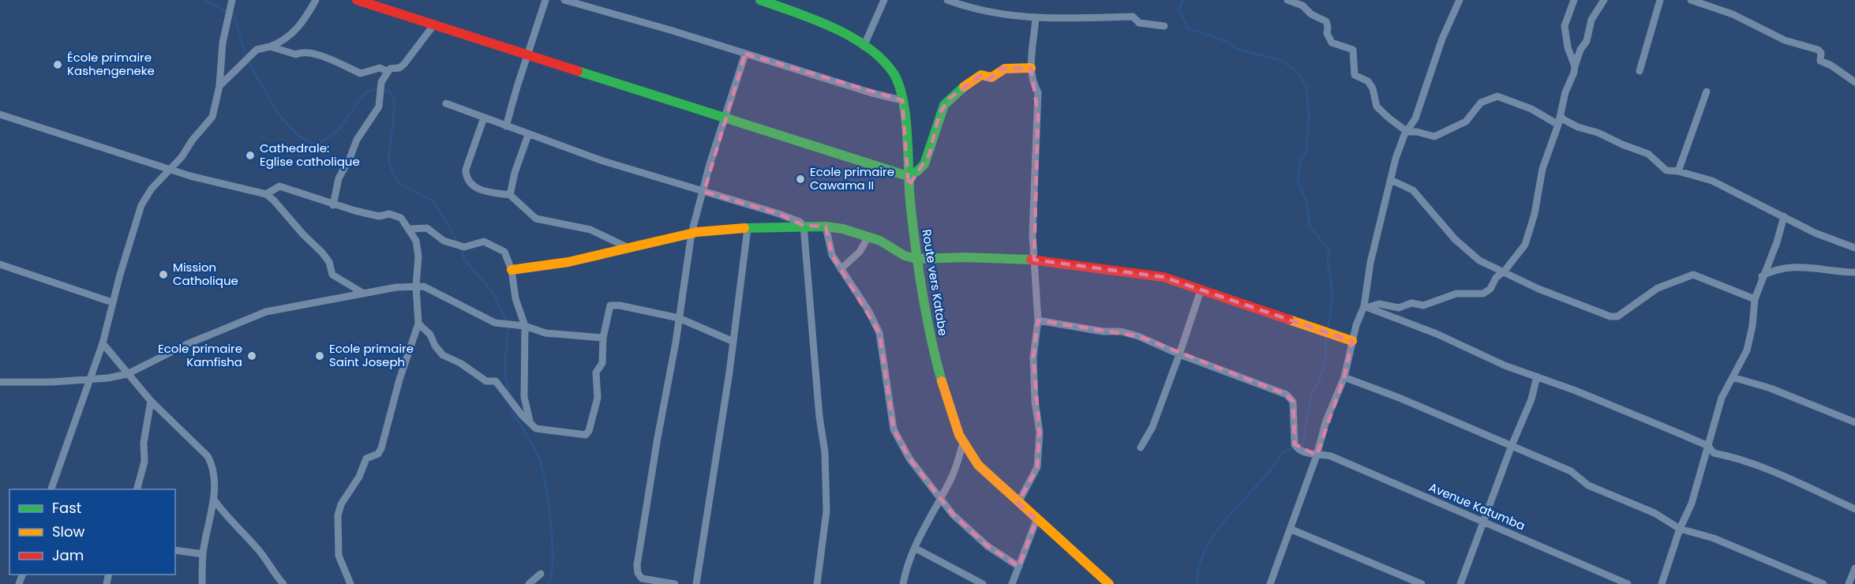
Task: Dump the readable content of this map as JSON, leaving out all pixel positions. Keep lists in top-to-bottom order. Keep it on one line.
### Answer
{"streets":{"street":["Route vers Katabe","Avenue Katumba"]},"places":["École primaire Kashengeneke","Cathedrale: Eglise catholique","Ecole primaire Cawama II","Mission Catholique","Ecole primaire Kamfisha","Ecole primaire Saint Joseph"],"legend":["Fast","Slow","Jam"]}
